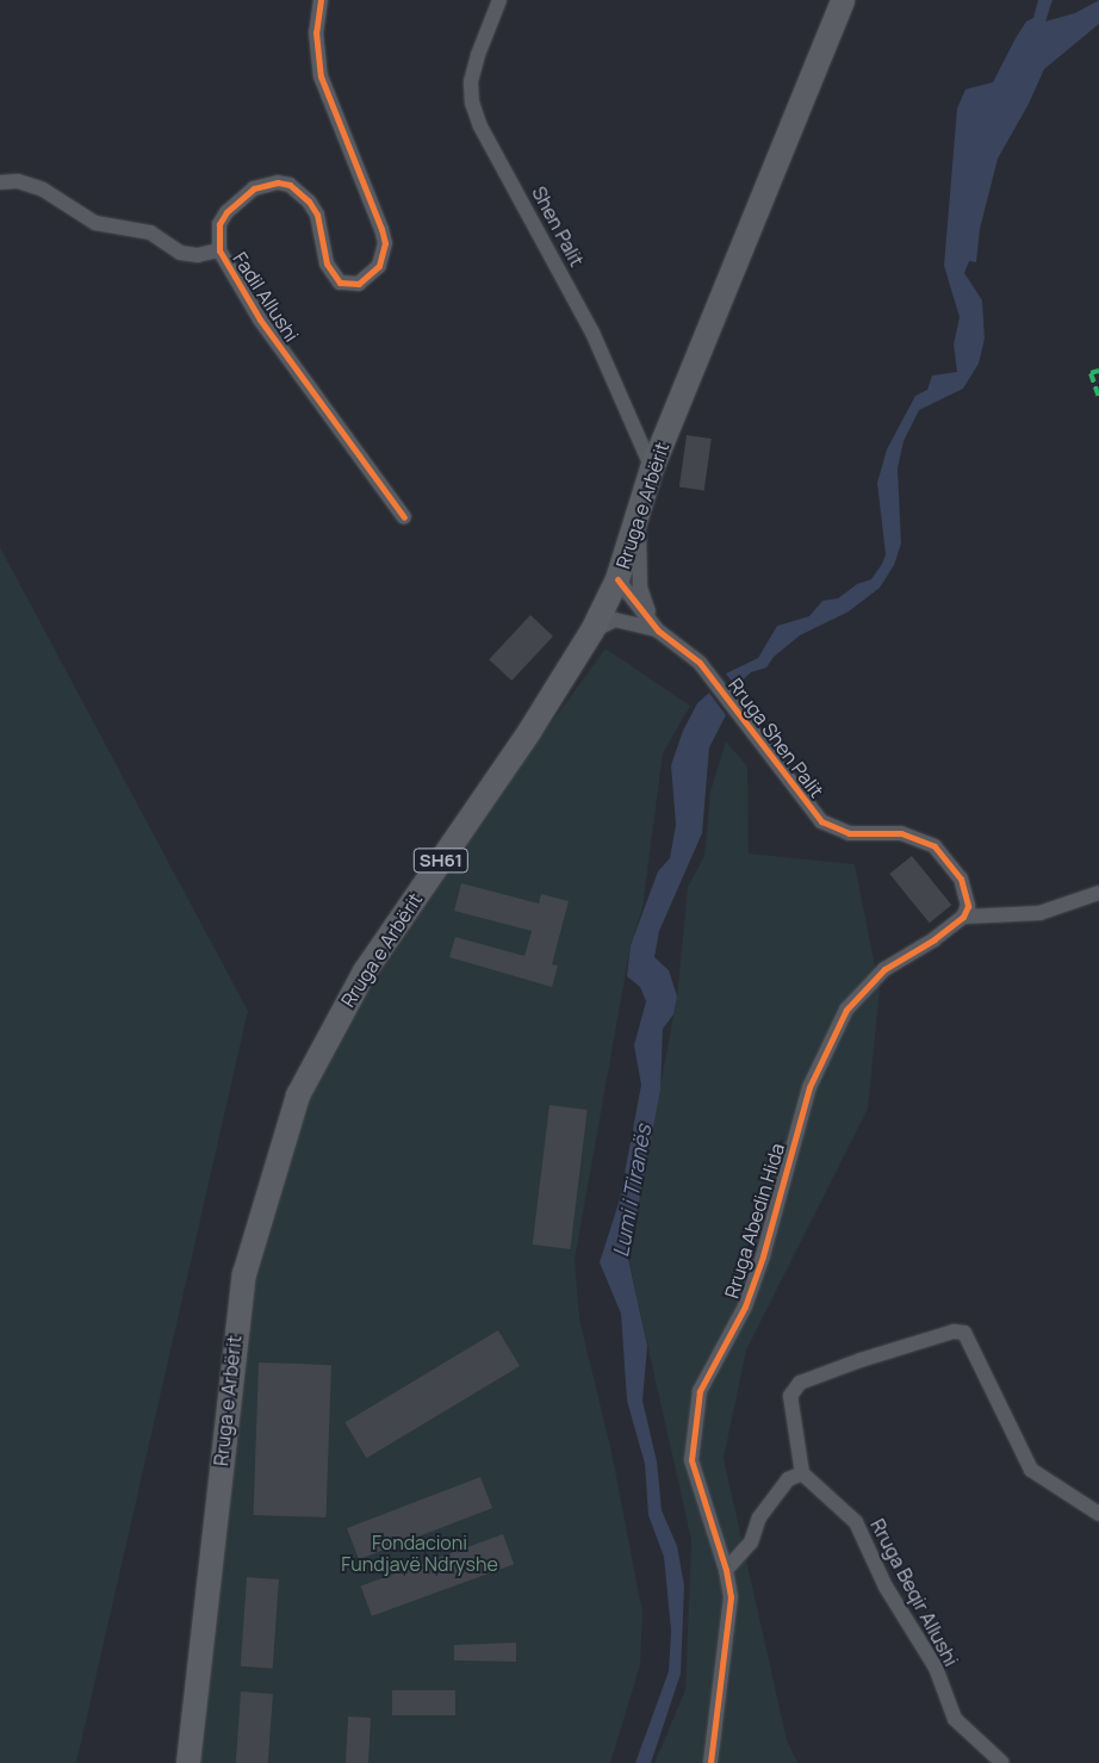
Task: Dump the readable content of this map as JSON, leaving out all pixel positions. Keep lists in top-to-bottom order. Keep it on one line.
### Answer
{"streets":{"main road":["Rruga e Arbërit","SH61"],"street":["Shen Palit","Fadil Allushi","Rruga Shen Palit","Rruga Abedin Hida","Rruga Beqir Allushi"]},"crossings":[["Shen Palit","Rruga e Arbërit"],["Rruga e Arbërit","Rruga Shen Palit"],["Rruga Shen Palit","Rruga Abedin Hida"]],"water":["Lumi i Tiranës"],"parks":["Fondacioni Fundjavë Ndryshe"]}
